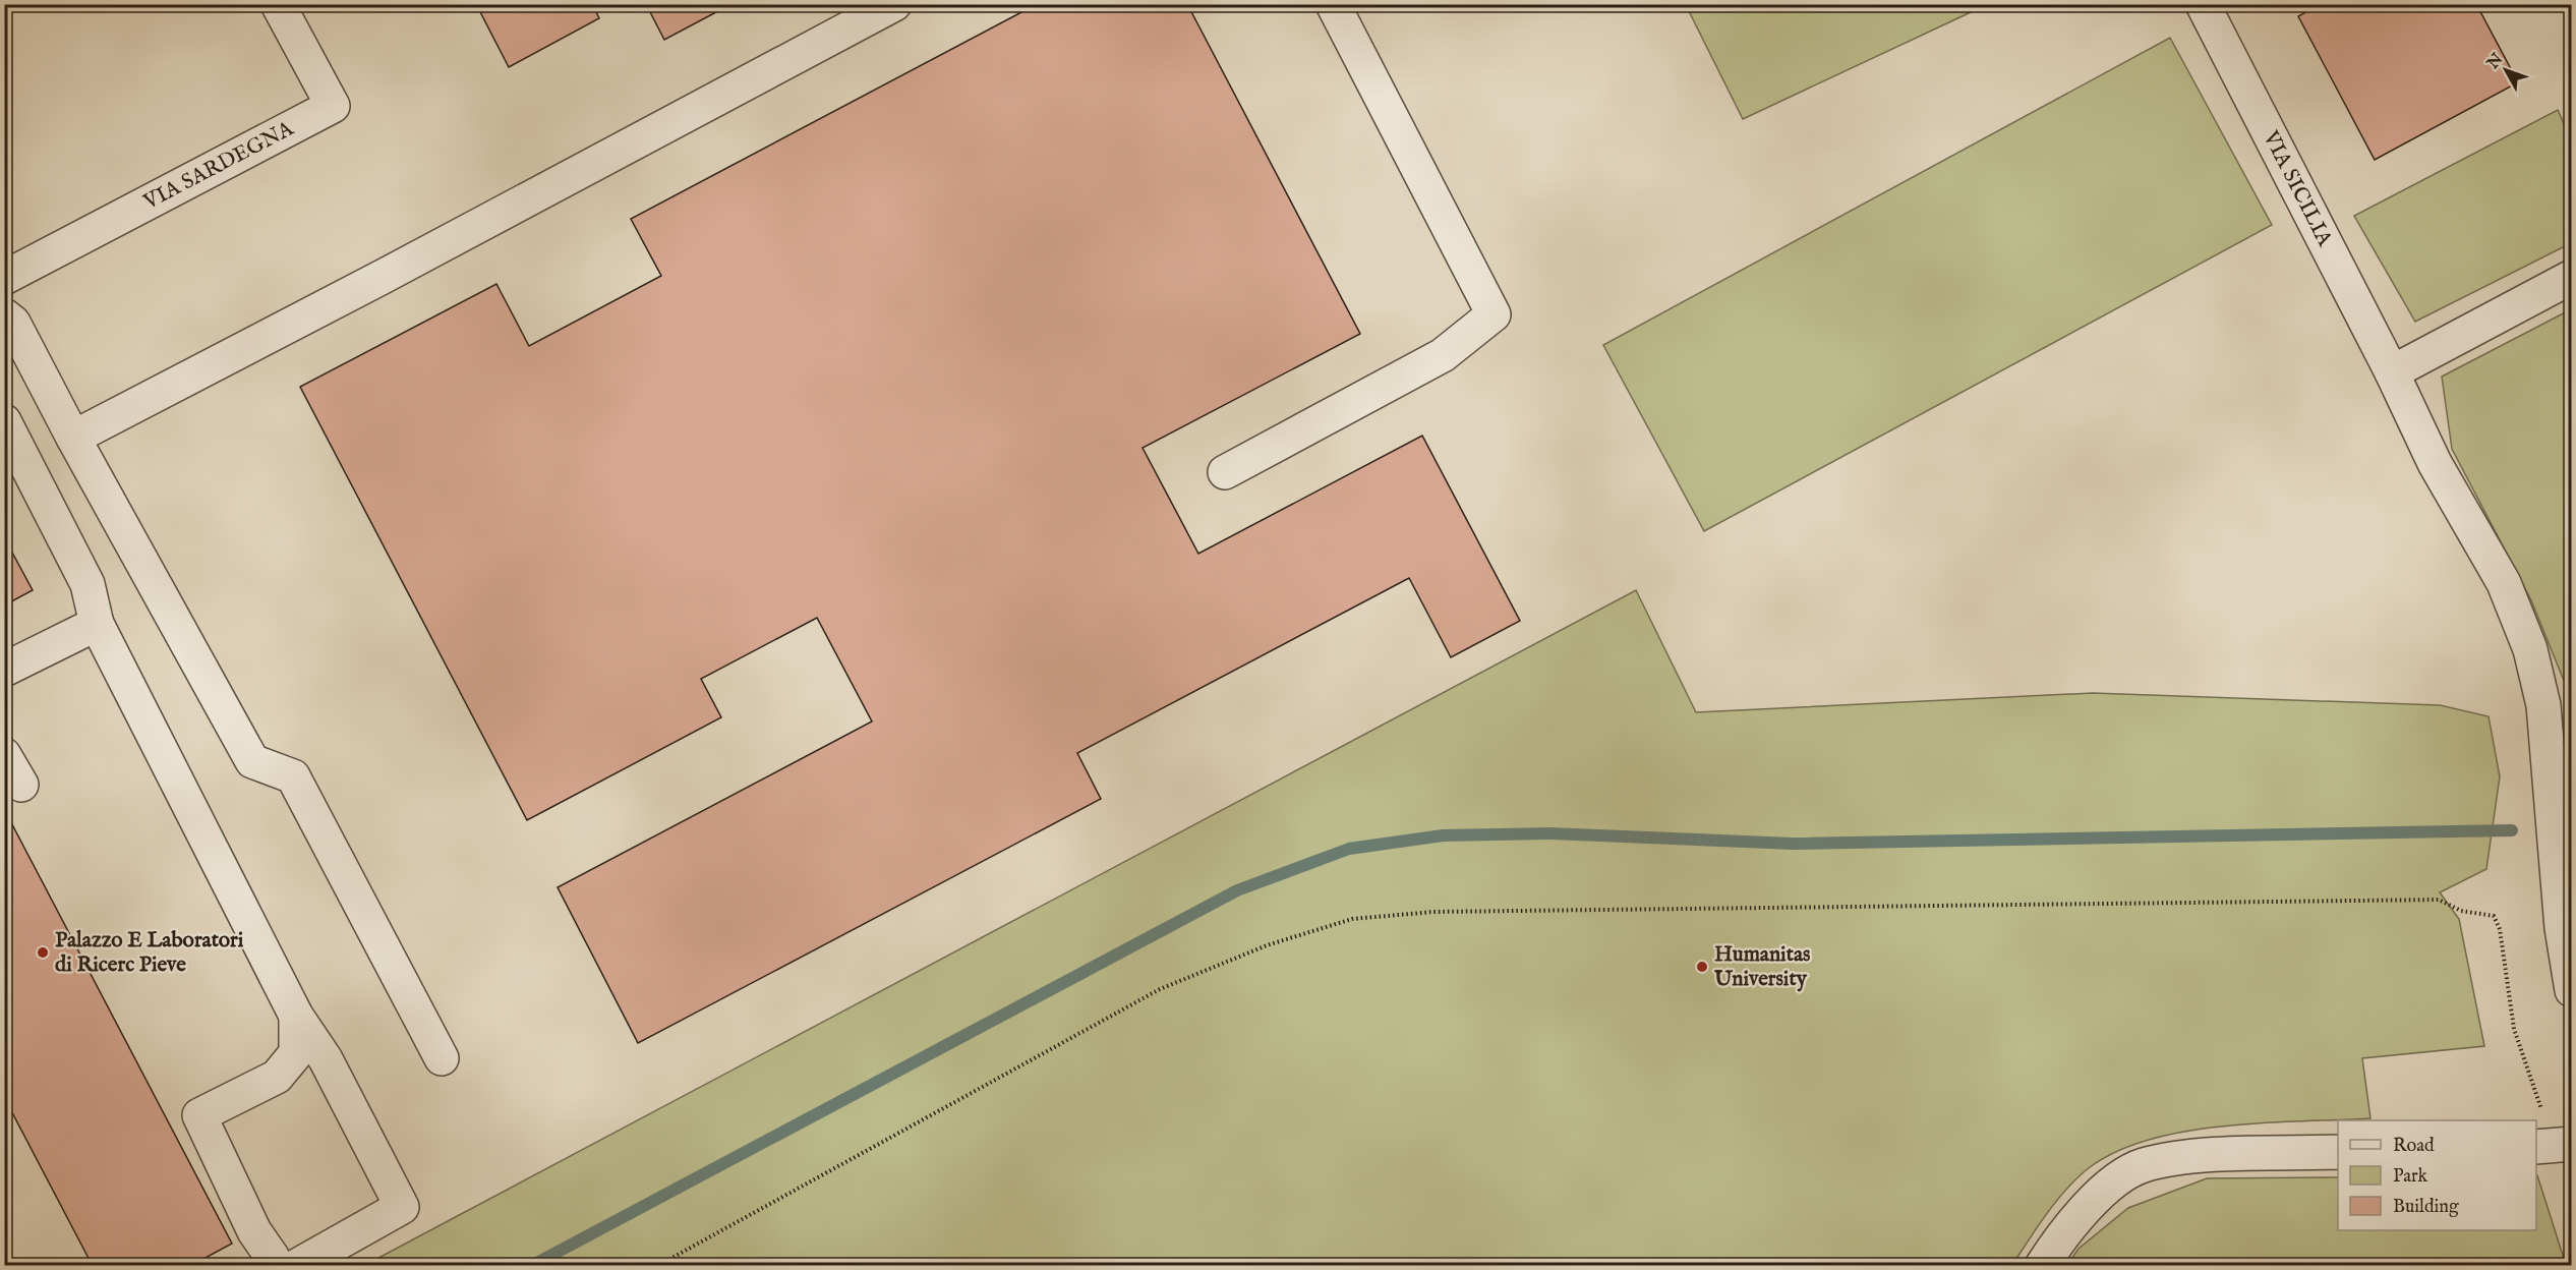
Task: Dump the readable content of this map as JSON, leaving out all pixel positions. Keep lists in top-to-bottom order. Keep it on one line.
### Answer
{"streets":{"street":["VIA SARDEGNA","VIA SICILIA"]},"places":["Palazzo E Laboratori di Ricerc Pieve","Humanitas University"],"legend":["Road","Park","Building"],"north":"top left"}
